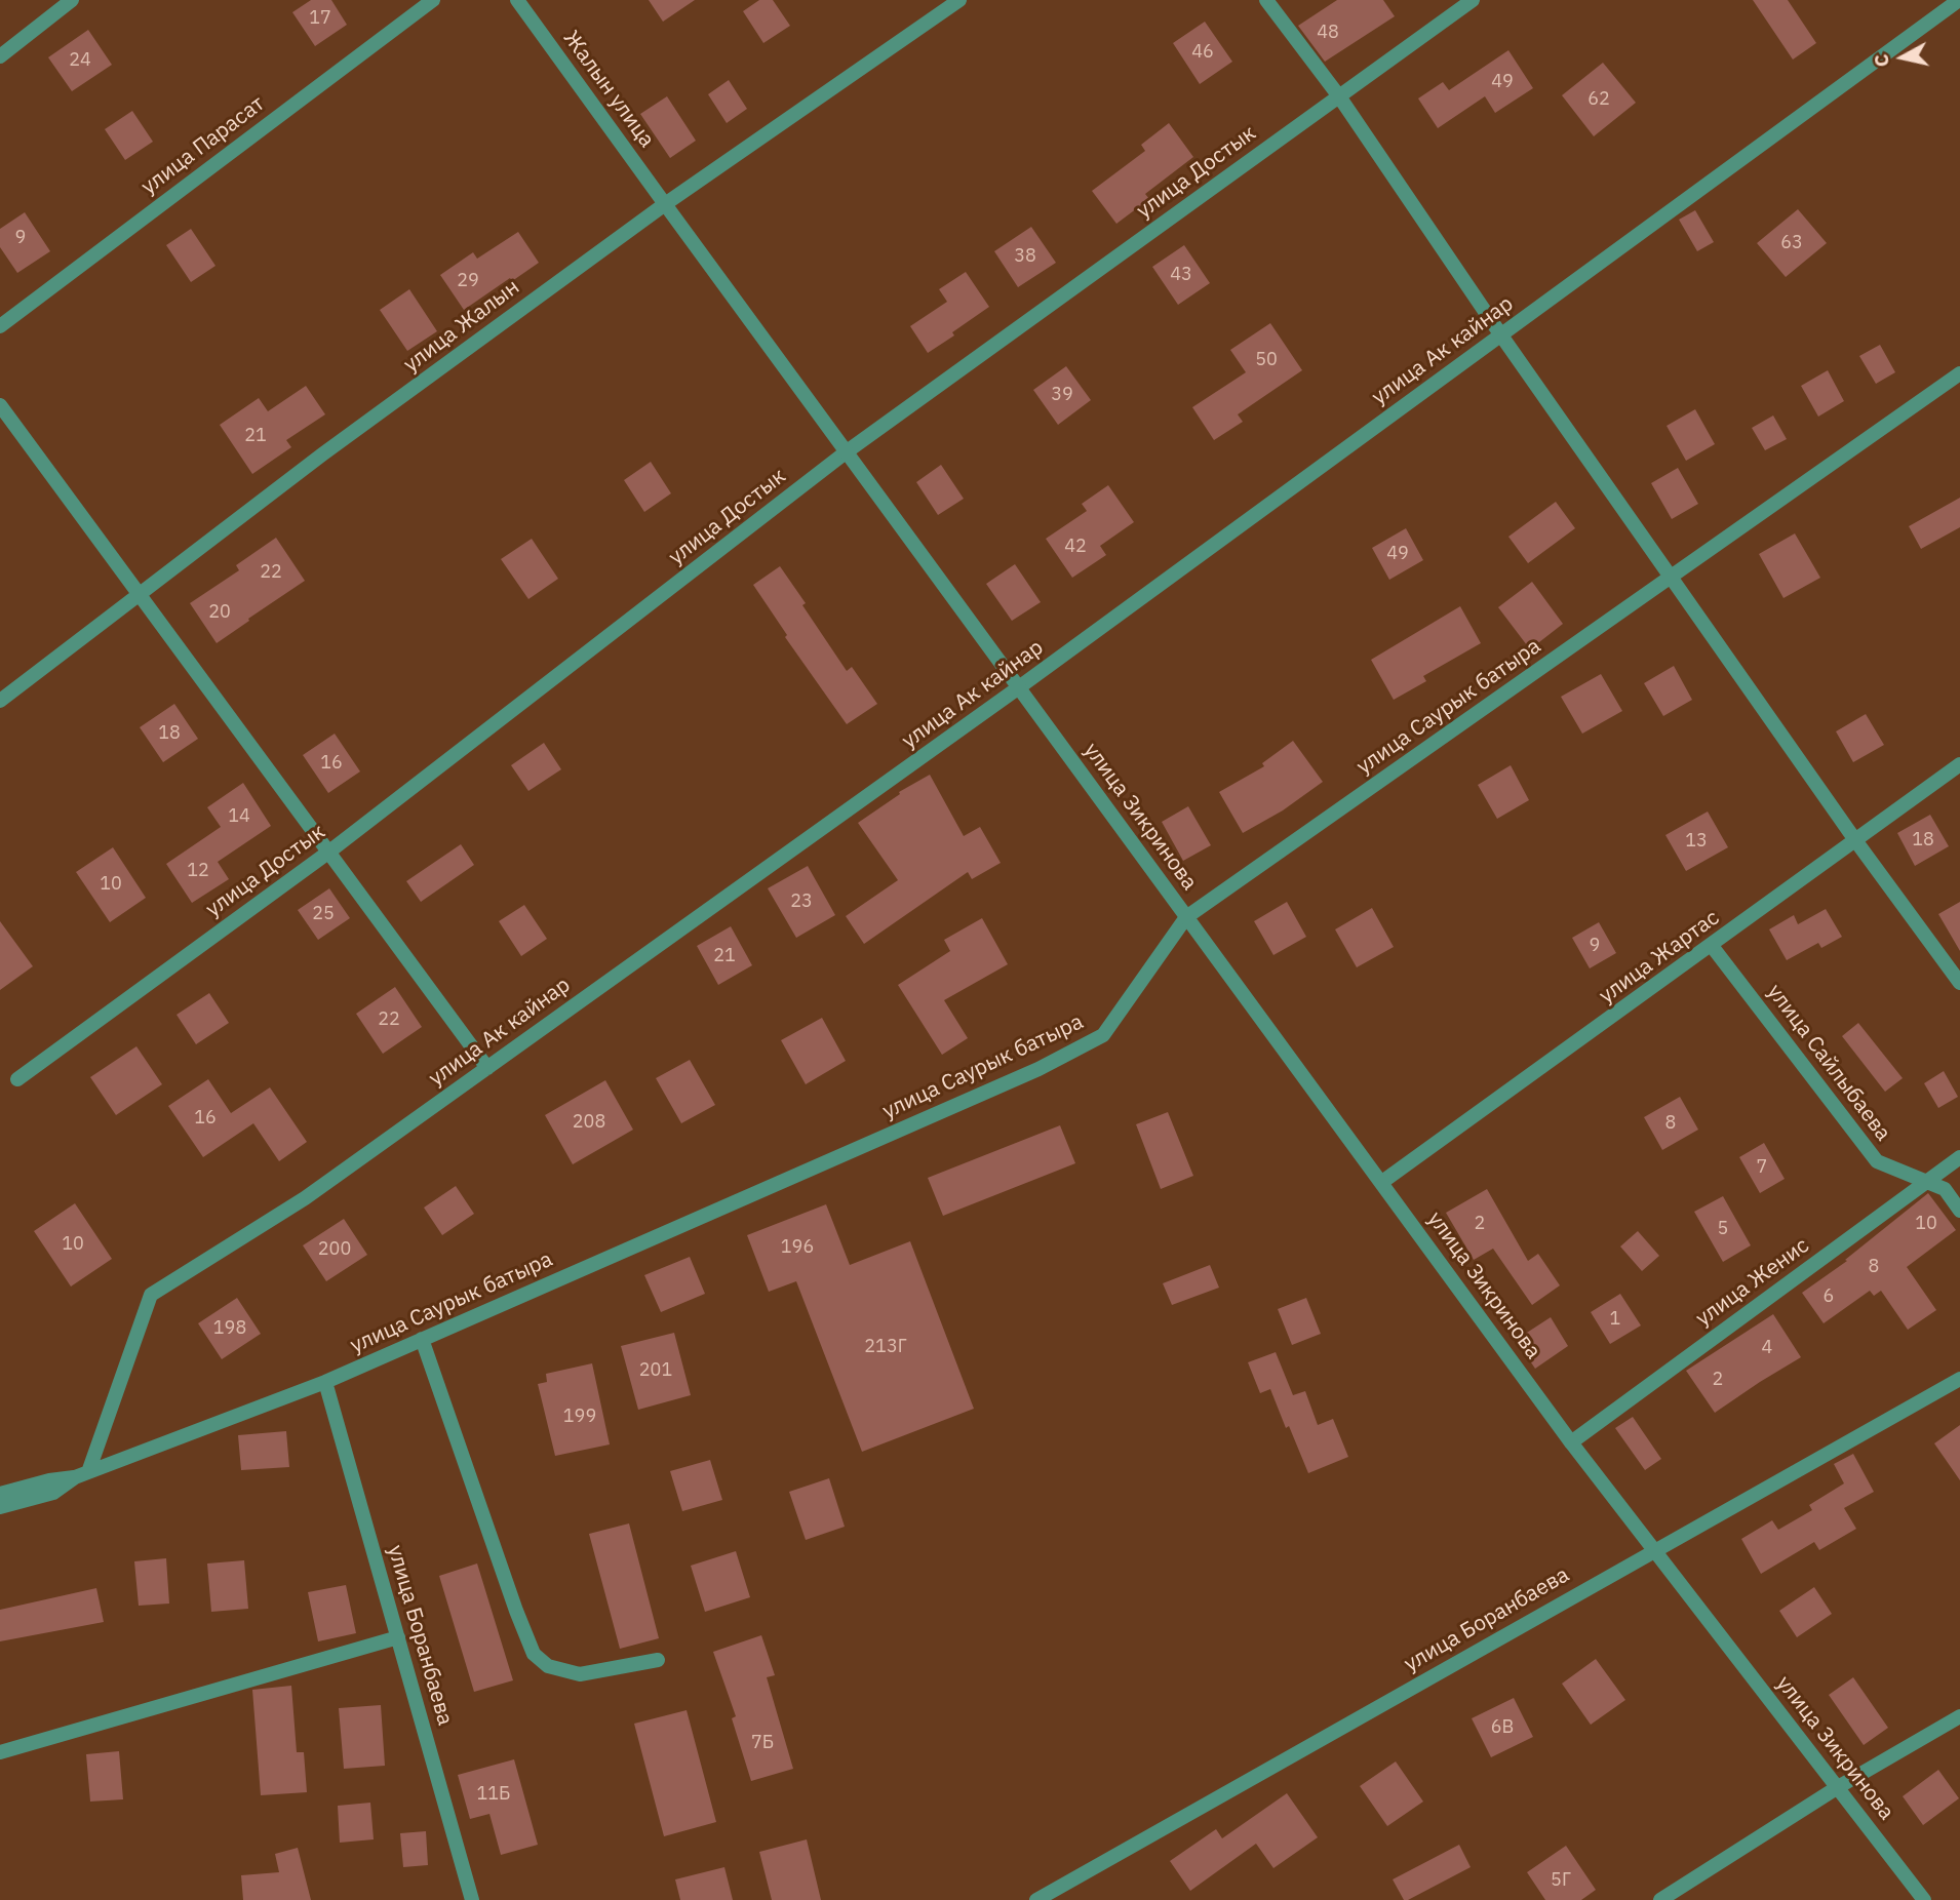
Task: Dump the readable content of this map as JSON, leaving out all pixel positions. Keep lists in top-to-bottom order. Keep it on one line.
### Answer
{"streets":{"street":["Жалын улица","улица Парасат","улица Достык","улица Жалын","улица Ак кайнар","улица Саурык батыра","улица Зикринова","улица Жартас","улица Сайлыбаева","улица Женис","улица Боранбаева"]},"crossings":[["Жалын улица","улица Достык"],["Жалын улица","улица Жалын"],["Жалын улица","улица Зикринова"],["улица Достык","улица Зикринова"],["улица Ак кайнар","улица Саурык батыра"],["улица Ак кайнар","улица Зикринова"],["улица Саурык батыра","улица Зикринова"],["улица Саурык батыра","улица Боранбаева"],["улица Зикринова","улица Жартас"],["улица Зикринова","улица Женис"],["улица Зикринова","улица Боранбаева"],["улица Жартас","улица Сайлыбаева"],["улица Сайлыбаева","улица Женис"]],"house_numbers":["17","48","46","24","49","62","9","63","38","43","29","50","39","21","42","49","22","20","18","16","14","18","13","12","10","23","25","9","21","22","16","208","8","7","2","10","5","10","196","200","8","6","1","198","213Г","4","201","2","199","6В","7Б","11Б","5Г"],"north":"left"}
